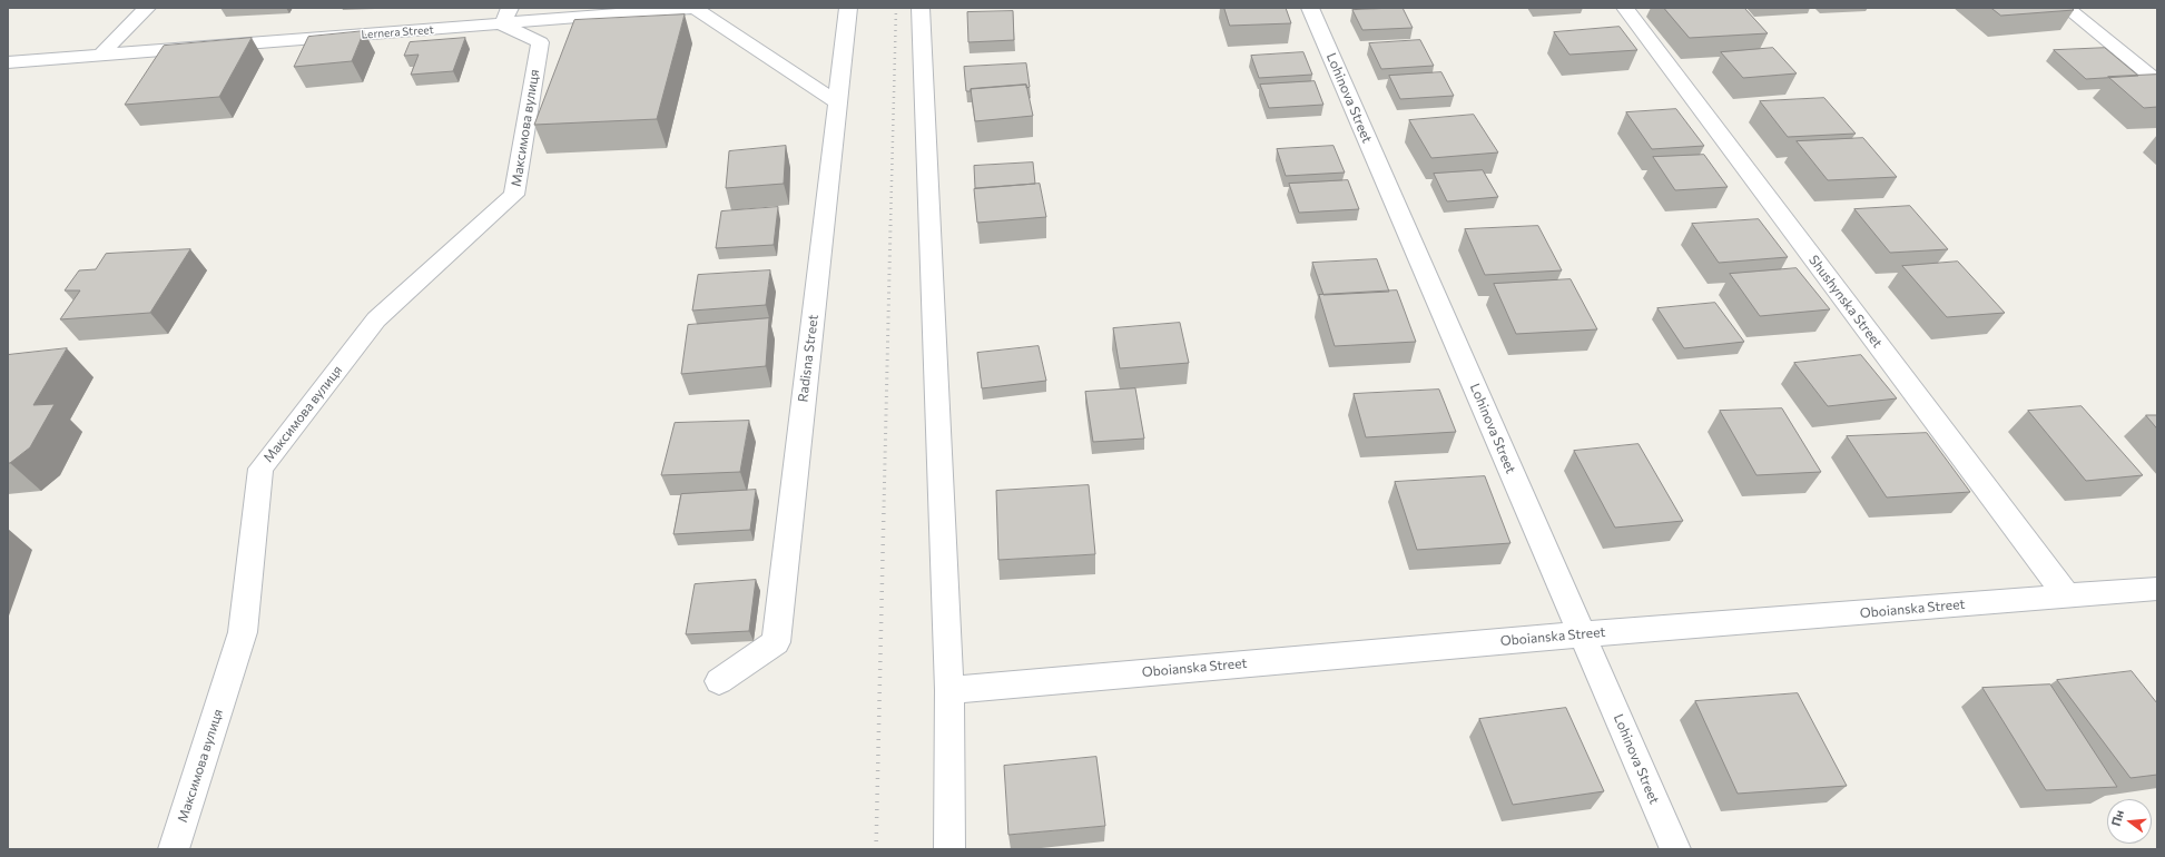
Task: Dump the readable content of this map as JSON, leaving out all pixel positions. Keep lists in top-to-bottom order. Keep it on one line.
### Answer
{"streets":{"street":["Lernera Street","Lohinova Street","Максимова вулиця","Shushynska Street","Radisna Street","Oboianska Street"]},"crossings":[["Lernera Street","Максимова вулиця"],["Lohinova Street","Oboianska Street"],["Shushynska Street","Oboianska Street"]],"north":"left"}
